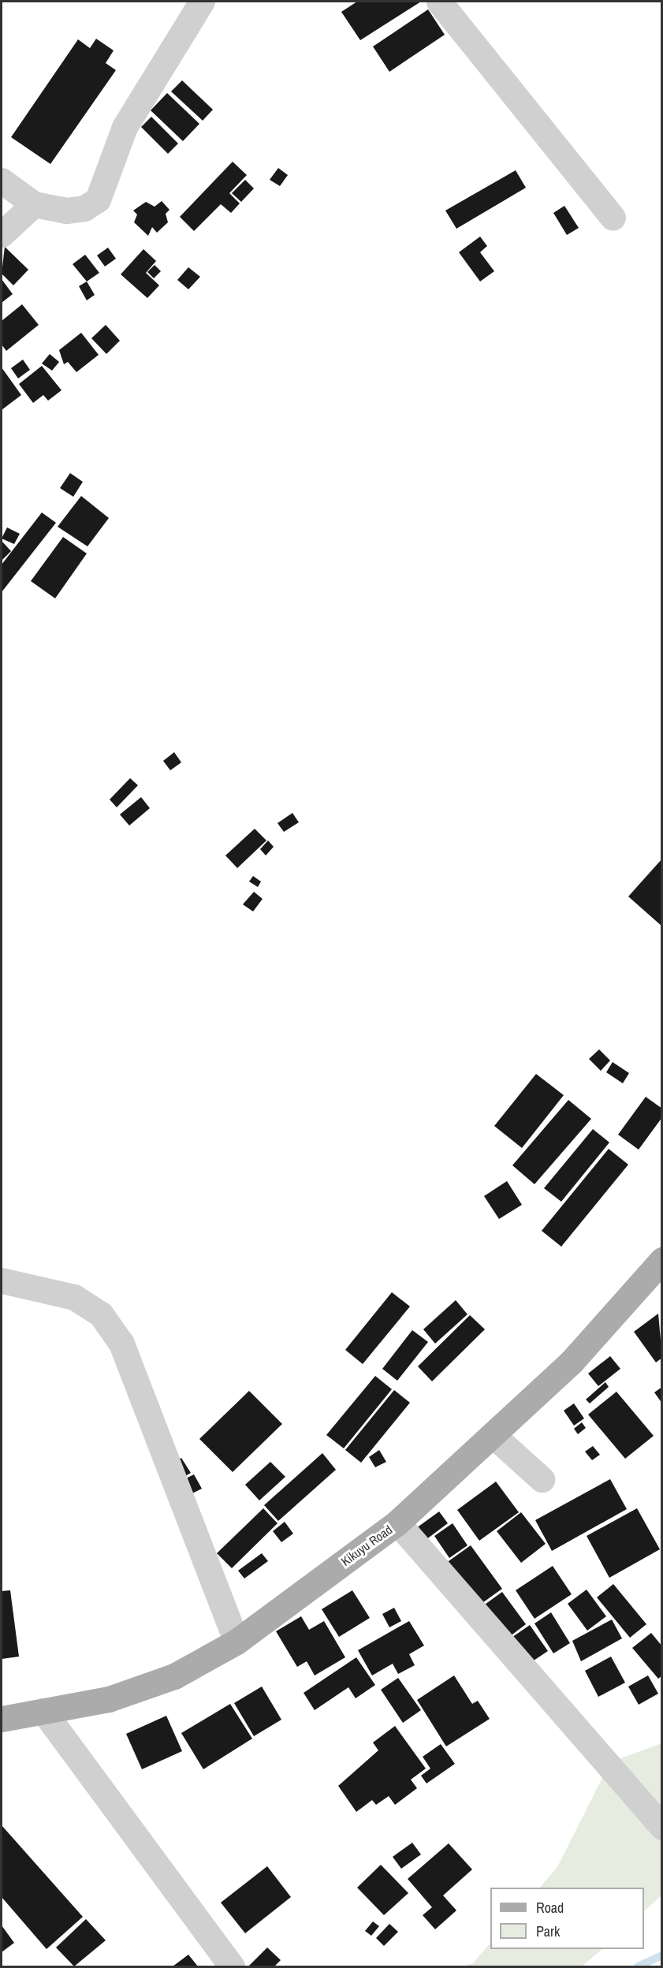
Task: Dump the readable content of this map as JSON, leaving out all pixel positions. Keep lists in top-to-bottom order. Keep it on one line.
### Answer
{"streets":{"main road":["Kikuyu Road"]},"legend":["Road","Park"]}
